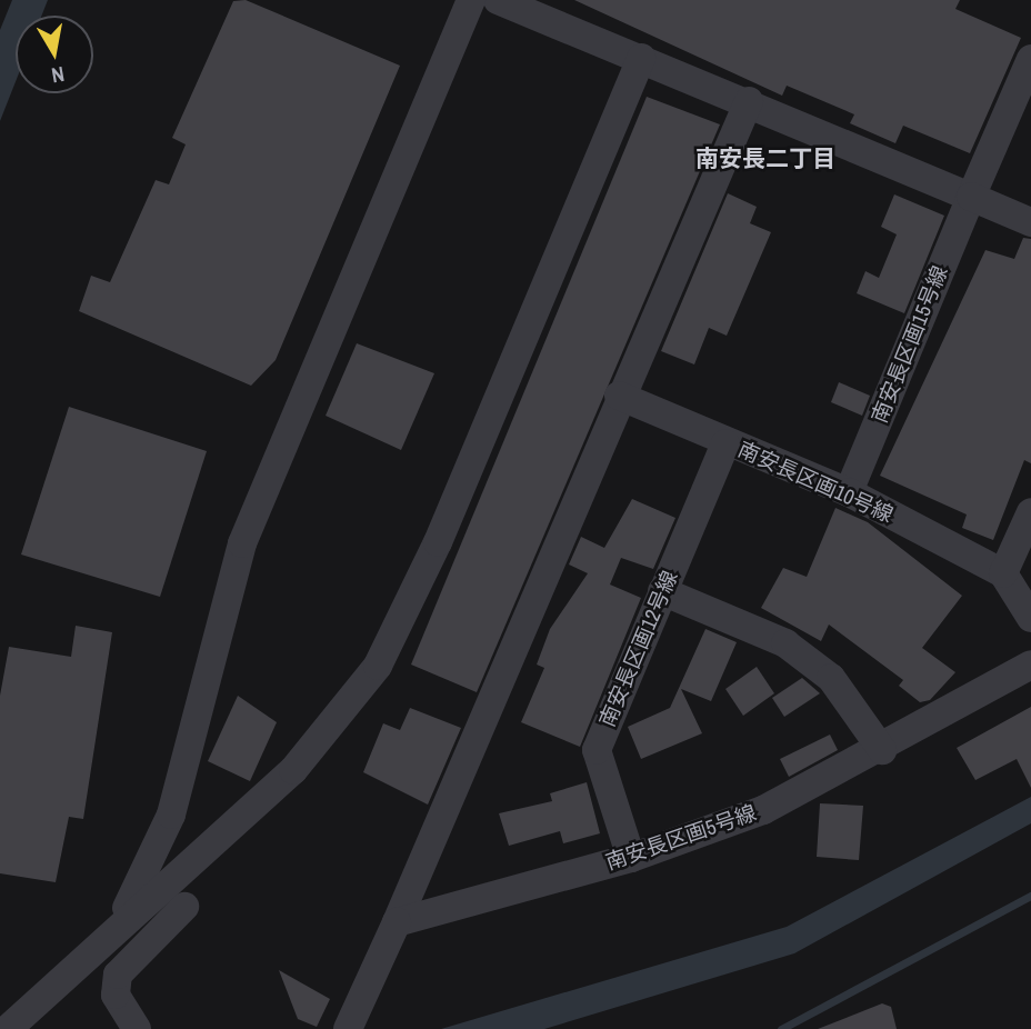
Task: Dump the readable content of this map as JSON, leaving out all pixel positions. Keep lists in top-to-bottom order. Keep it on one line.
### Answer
{"streets":{"street":["南安長区画15号線","南安長区画10号線","南安長区画12号線","南安長区画5号線"]},"crossings":[["南安長区画15号線","南安長区画10号線"],["南安長区画10号線","南安長区画12号線"],["南安長区画12号線","南安長区画5号線"]],"districts":["南安長二丁目"],"north":"bottom"}
